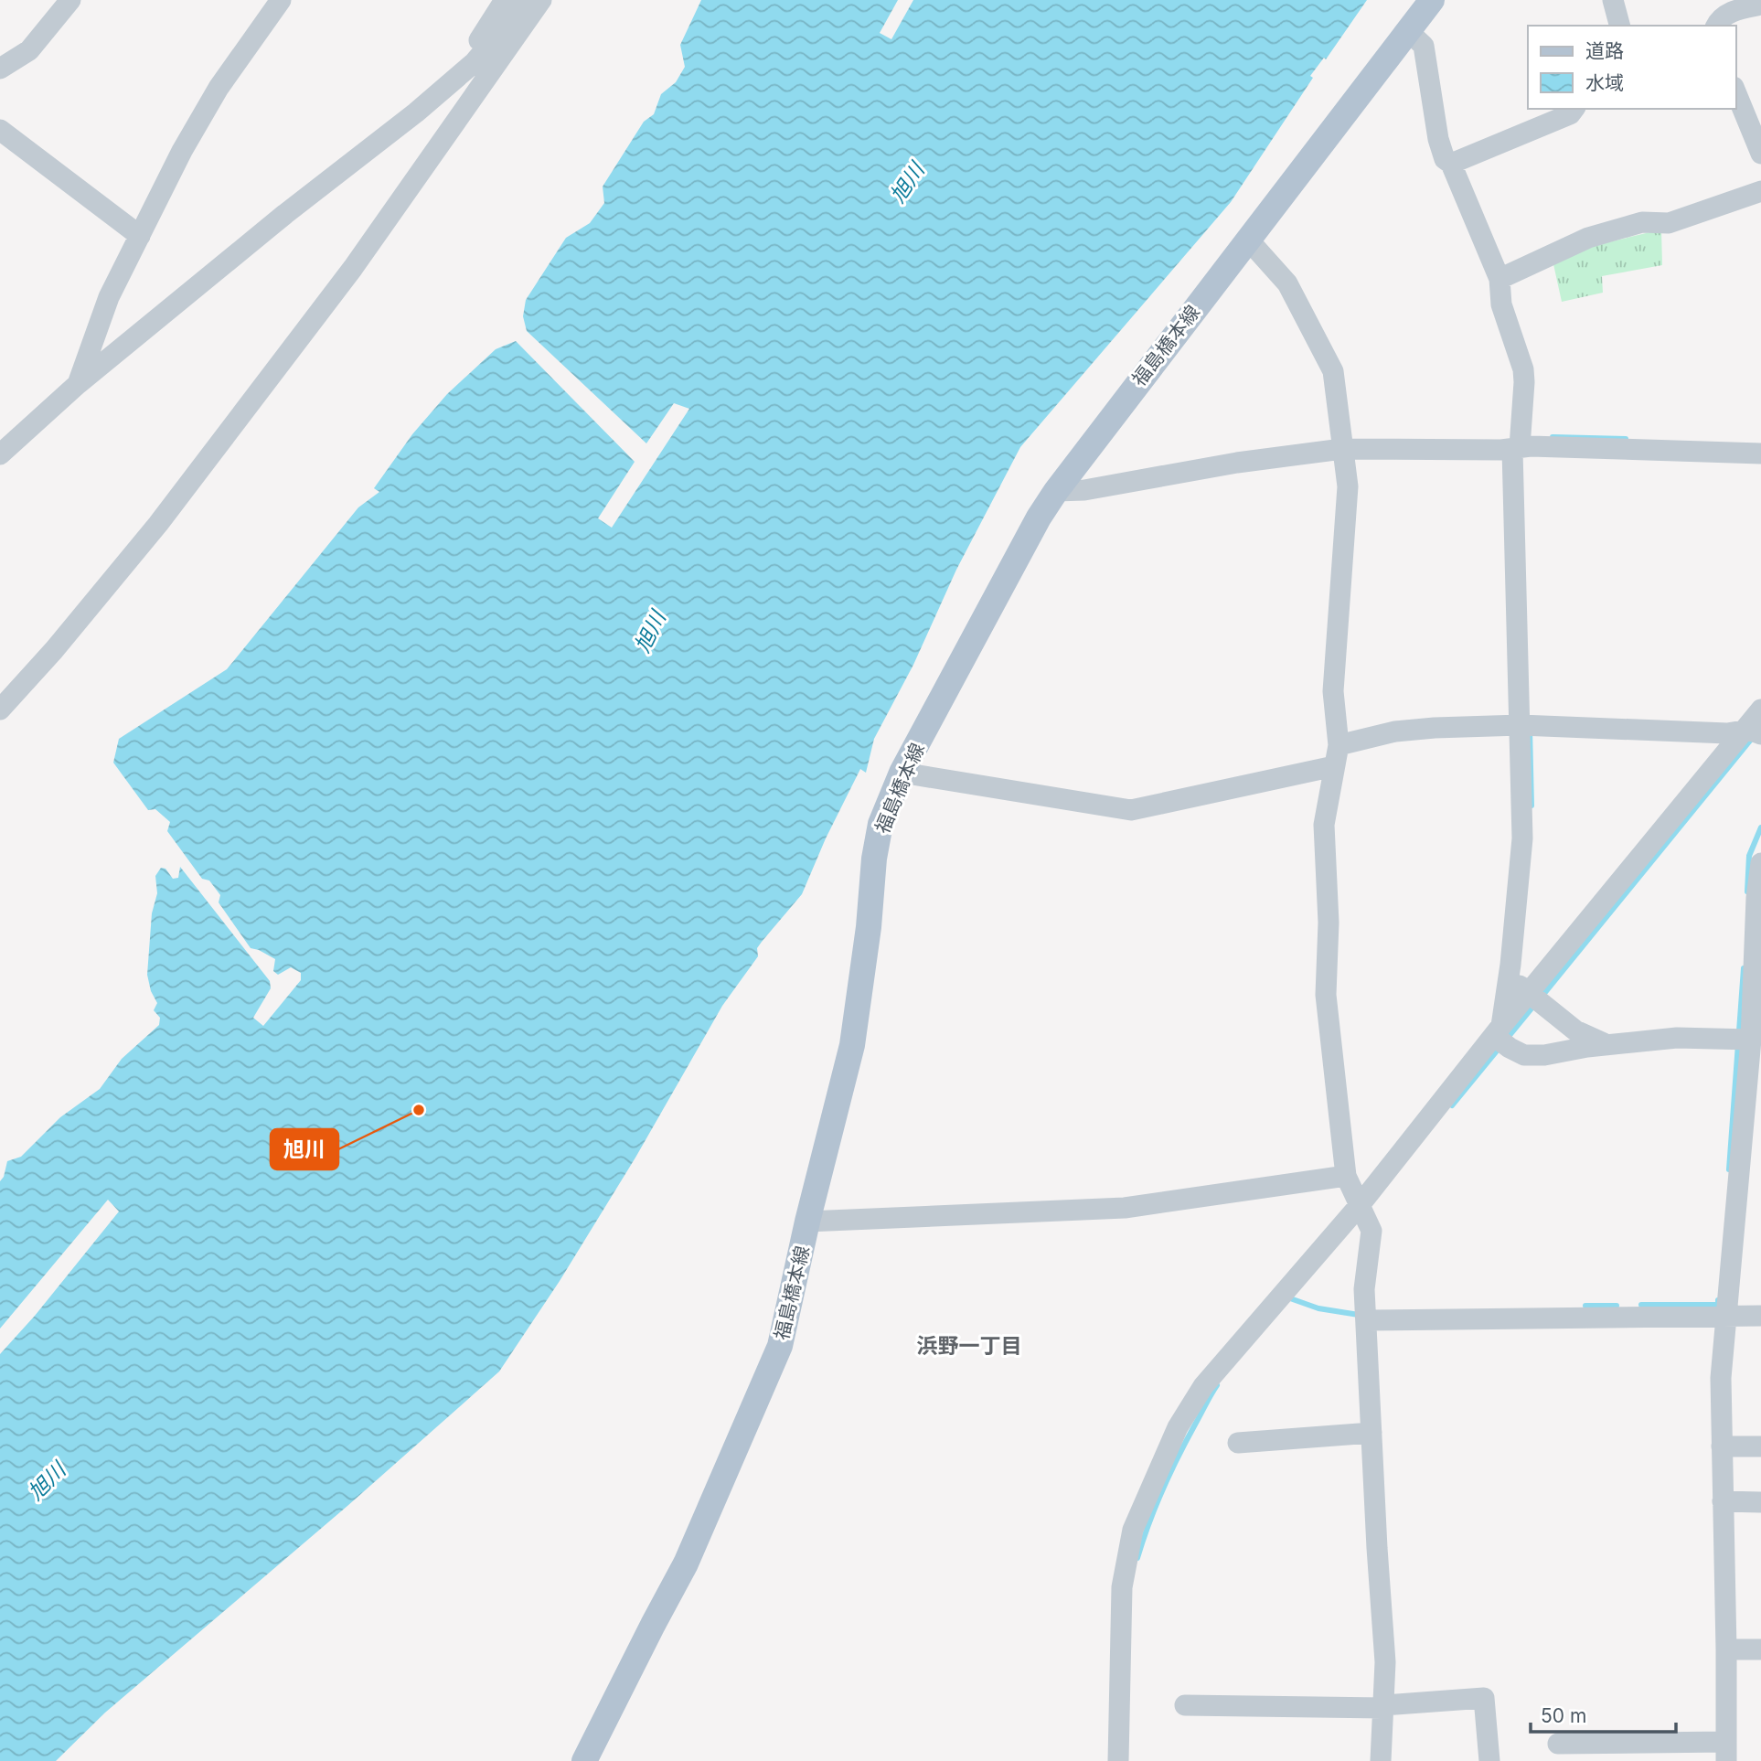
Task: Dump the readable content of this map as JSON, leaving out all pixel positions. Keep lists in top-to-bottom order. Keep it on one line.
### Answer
{"streets":{"main road":["福島橋本線"]},"districts":["浜野一丁目"],"water":["旭川"],"places":["旭川"],"legend":["道路","水域"],"scale_bar":"50 m"}
